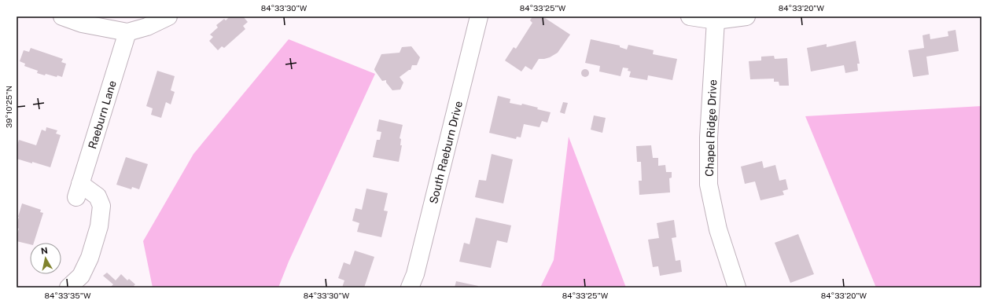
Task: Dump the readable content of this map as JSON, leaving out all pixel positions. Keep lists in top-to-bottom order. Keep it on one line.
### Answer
{"streets":{"street":["Raeburn Lane","Chapel Ridge Drive","South Raeburn Drive"]},"north":"top","coordinates":["84°33'30\"W","84°33'25\"W","84°33'20\"W","39°10'25\"N","84°33'35\"W"]}
